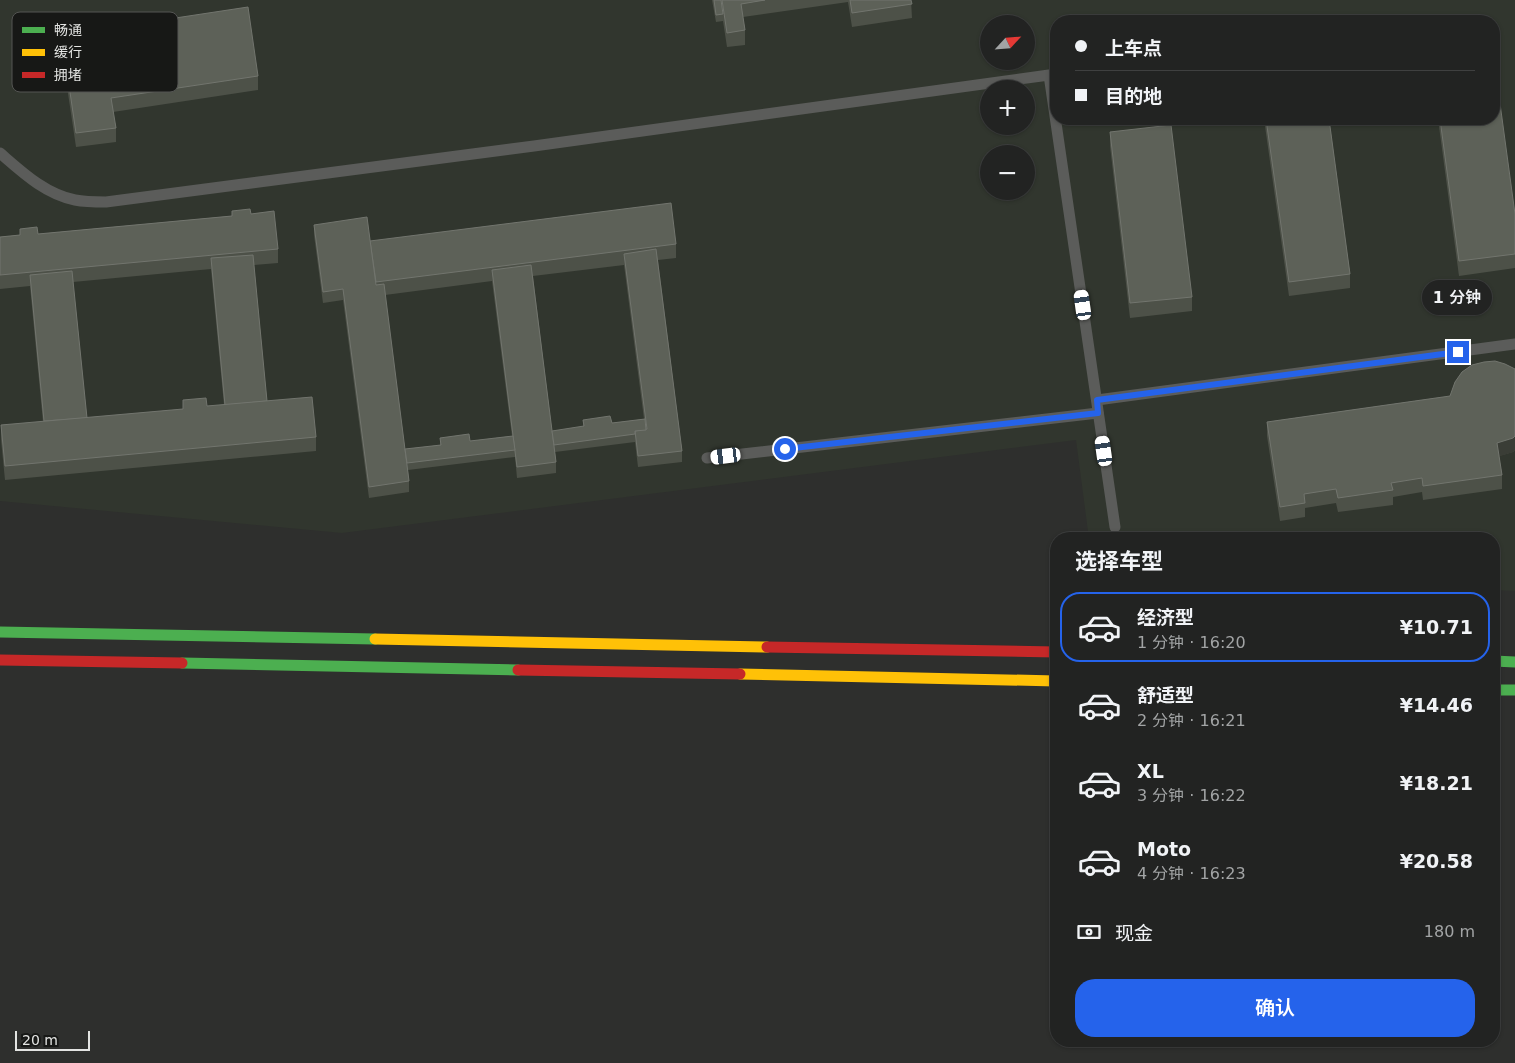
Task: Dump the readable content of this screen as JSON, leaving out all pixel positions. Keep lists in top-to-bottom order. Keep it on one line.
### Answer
{"legend":["畅通","缓行","拥堵"],"scale_bar":"20 m","north":"top right","page":{"map_buttons":["+","−"],"banner":["上车点","目的地"],"bubble":"1 分钟","heading":"选择车型","list":[{"name":"经济型","note":"1 分钟 · 16:20","value":"¥10.71"},{"name":"舒适型","note":"2 分钟 · 16:21","value":"¥14.46"},{"name":"XL","note":"3 分钟 · 16:22","value":"¥18.21"},{"name":"Moto","note":"4 分钟 · 16:23","value":"¥20.58"}],"pay":["现金","180 m"],"buttons":"确认","scale":"20 m"}}
